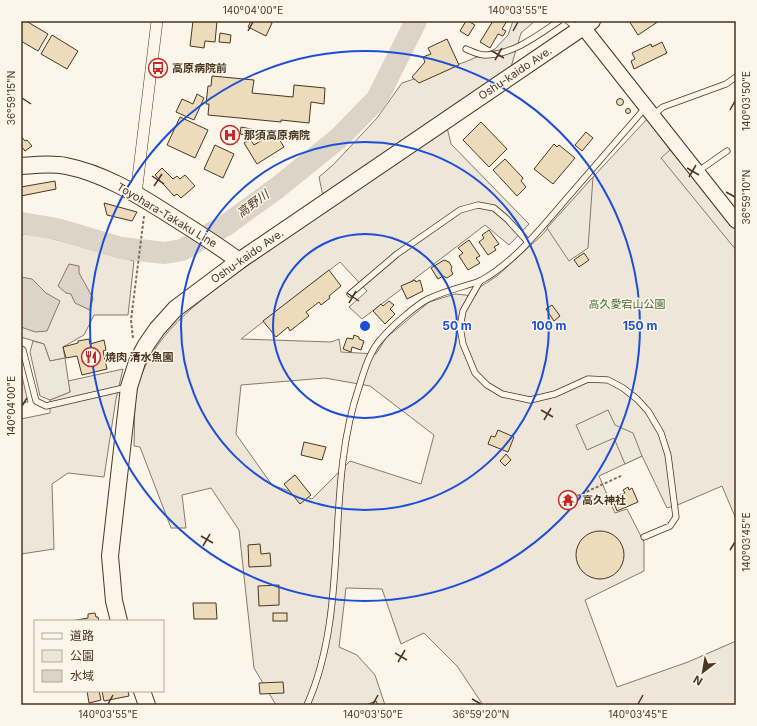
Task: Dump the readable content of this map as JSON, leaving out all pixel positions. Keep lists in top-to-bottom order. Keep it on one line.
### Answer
{"streets":{"main road":["Oshu-kaido Ave.","Toyohara-Takaku Line"]},"crossings":[["Oshu-kaido Ave.","Toyohara-Takaku Line"]],"water":["高野川"],"parks":["高久愛宕山公園"],"places":{"bus stop":["高原病院前"],"hospital":["那須高原病院"],"restaurant":["焼肉 清水魚園"],"temple":["高久神社"]},"legend":["道路","公園","水域"],"north":"bottom left","coordinates":["140°04'00\"E","140°03'55\"E","36°59'15\"N","140°03'50\"E","36°59'10\"N","140°03'45\"E","36°59'20\"N"],"rings":["50 m","100 m","150 m"]}
